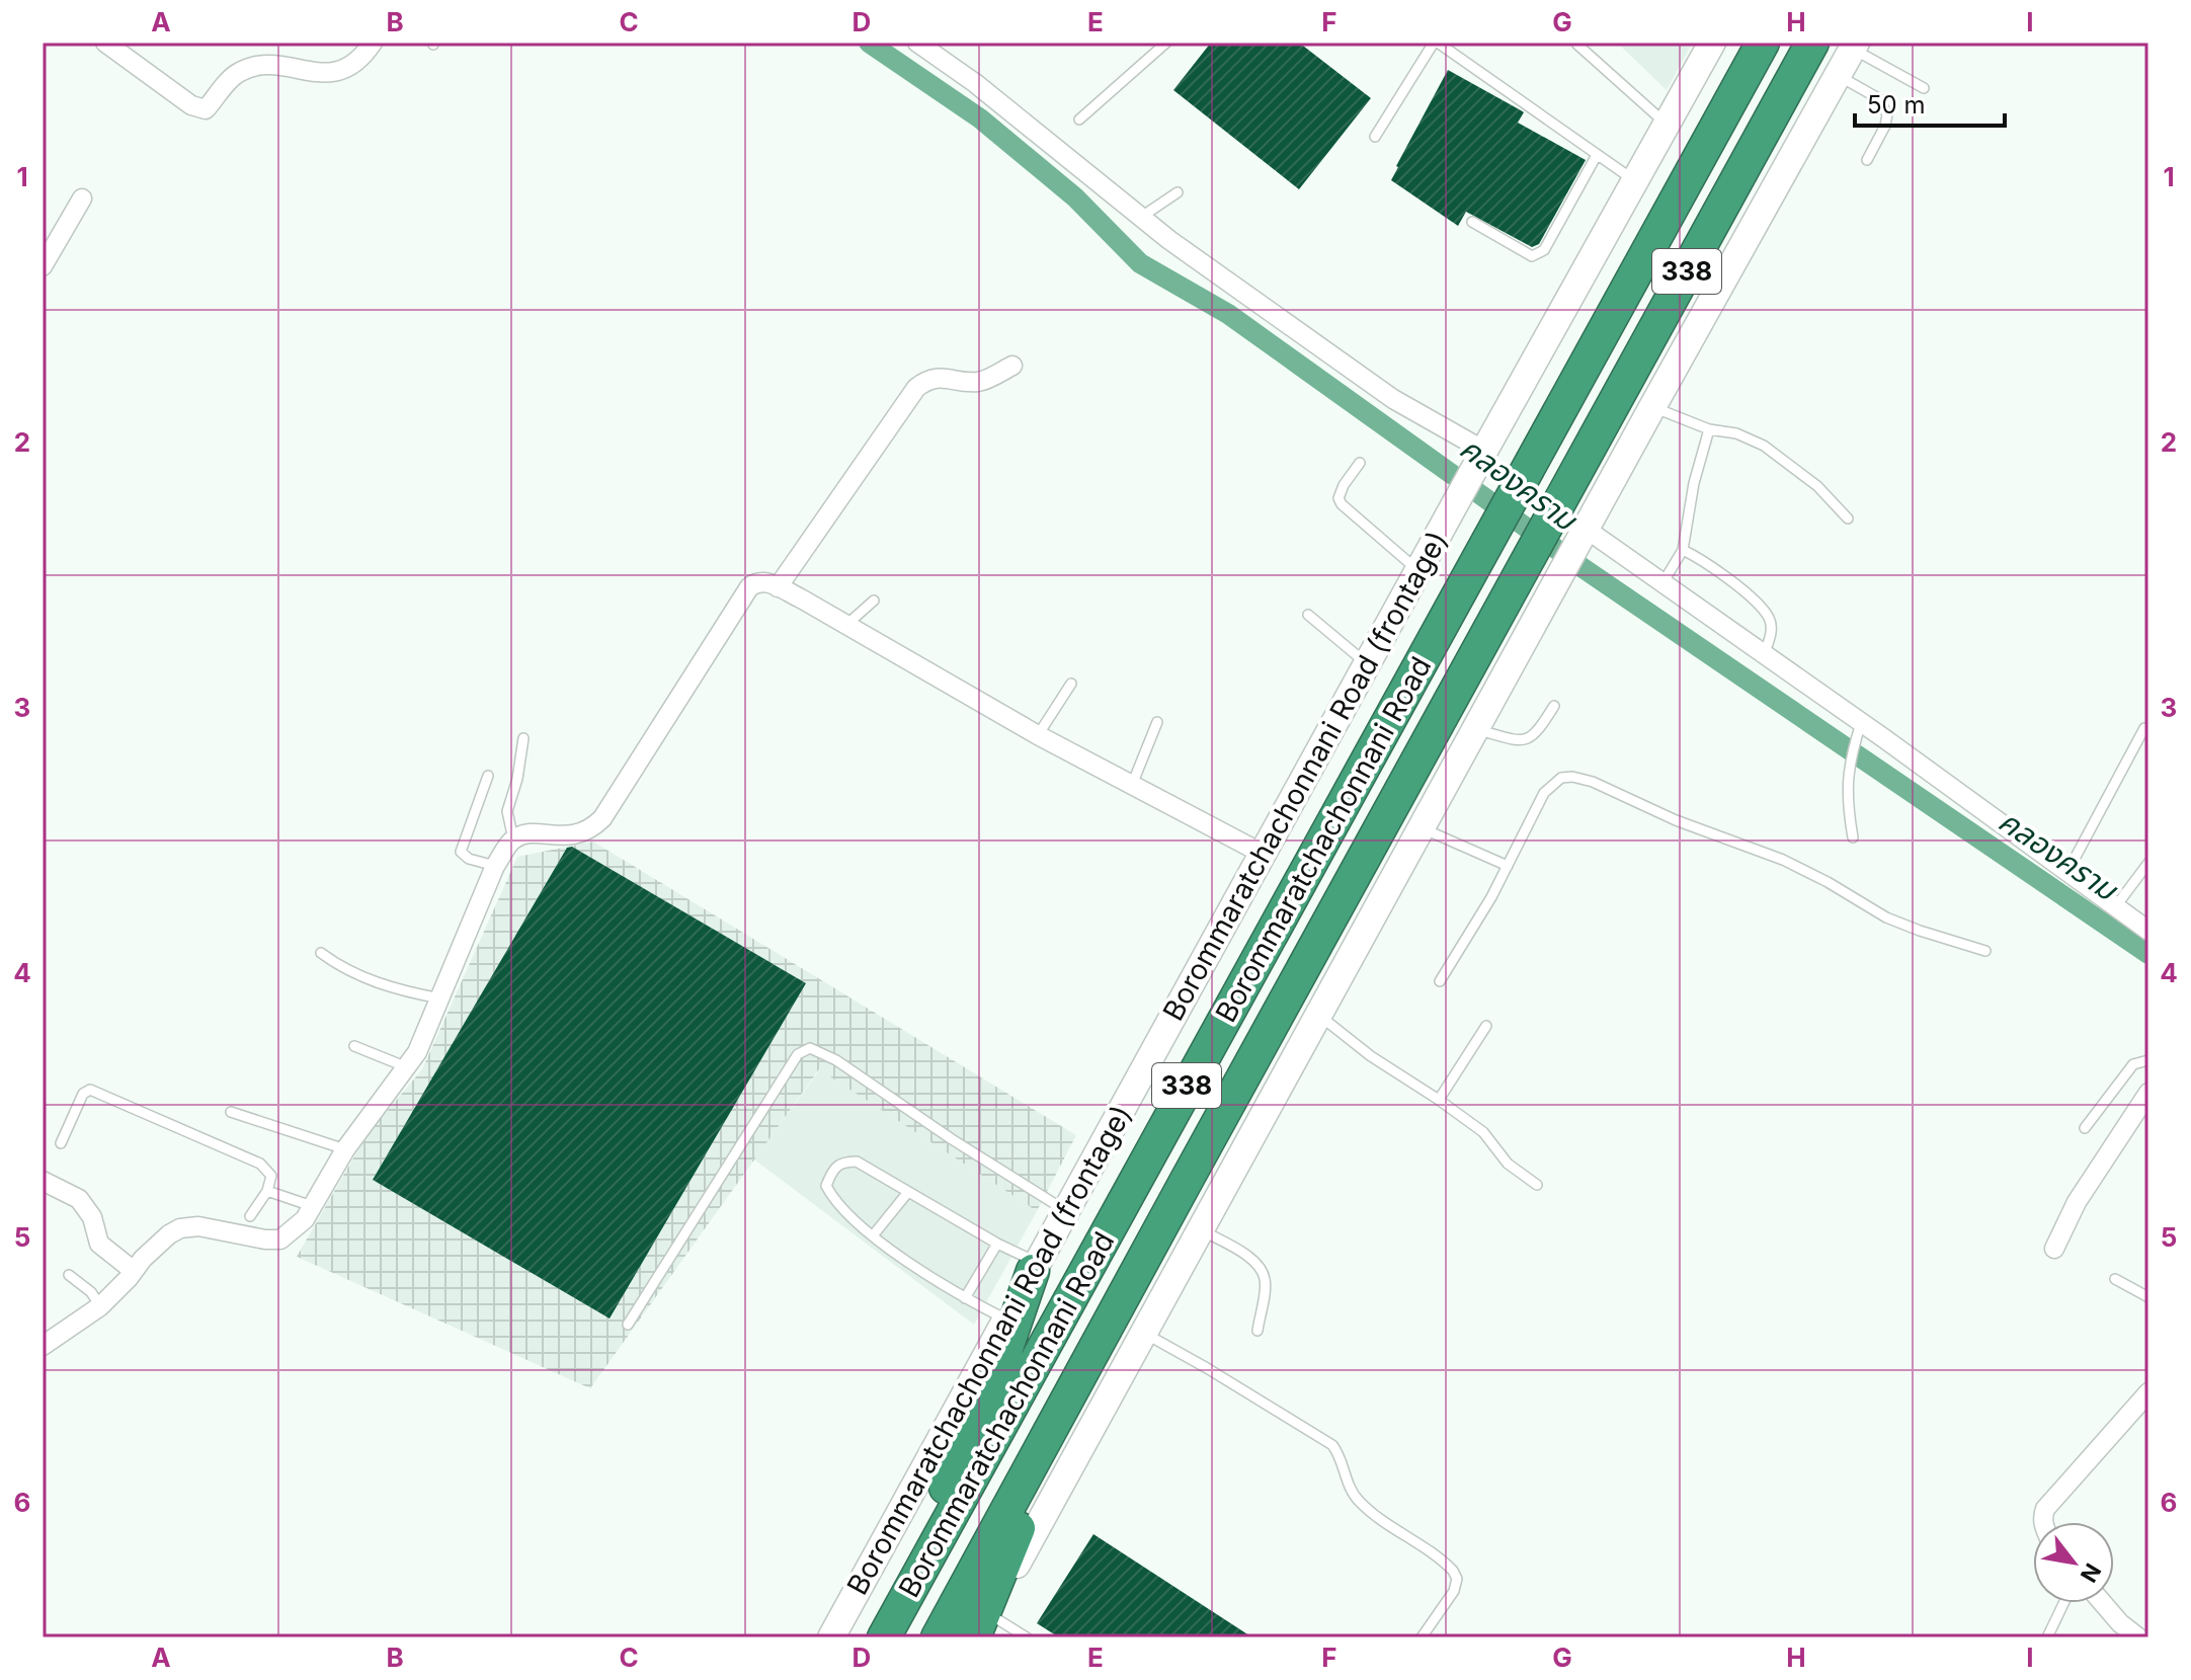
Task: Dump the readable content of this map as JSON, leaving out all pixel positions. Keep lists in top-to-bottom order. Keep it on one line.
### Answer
{"streets":{"highway":["338","Borommaratchachonnani Road"],"main road":["Borommaratchachonnani Road (frontage)"]},"water":["คลองคราม"],"scale_bar":"50 m","north":"bottom right","grid":{"columns":["A","B","C","D","E","F","G","H","I"],"rows":["1","2","3","4","5","6"]}}
